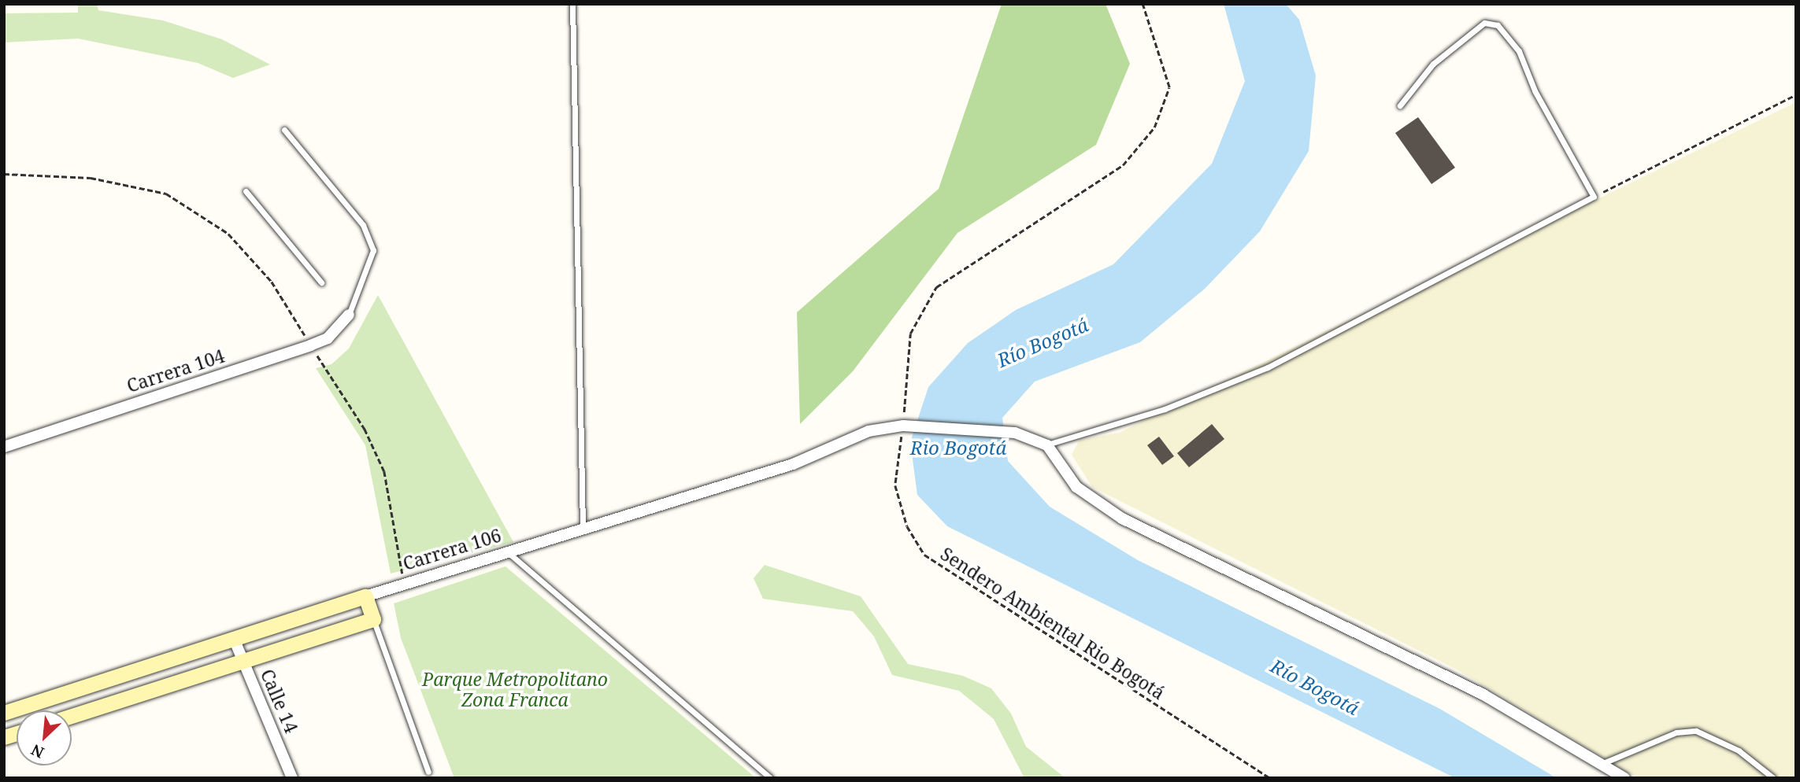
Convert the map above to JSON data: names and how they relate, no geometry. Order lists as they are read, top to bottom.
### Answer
{
  "streets": {
    "street": ["Carrera 104", "Carrera 106", "Calle 14"],
    "path": ["Sendero Ambiental Rio Bogotá"]
  },
  "crossings": [
    ["Carrera 106", "Sendero Ambiental Rio Bogotá"],
    ["Carrera 106", "Calle 14"]
  ],
  "water": ["Río Bogotá", "Rio Bogotá"],
  "parks": ["Parque Metropolitano Zona Franca"],
  "north": "bottom left"
}
